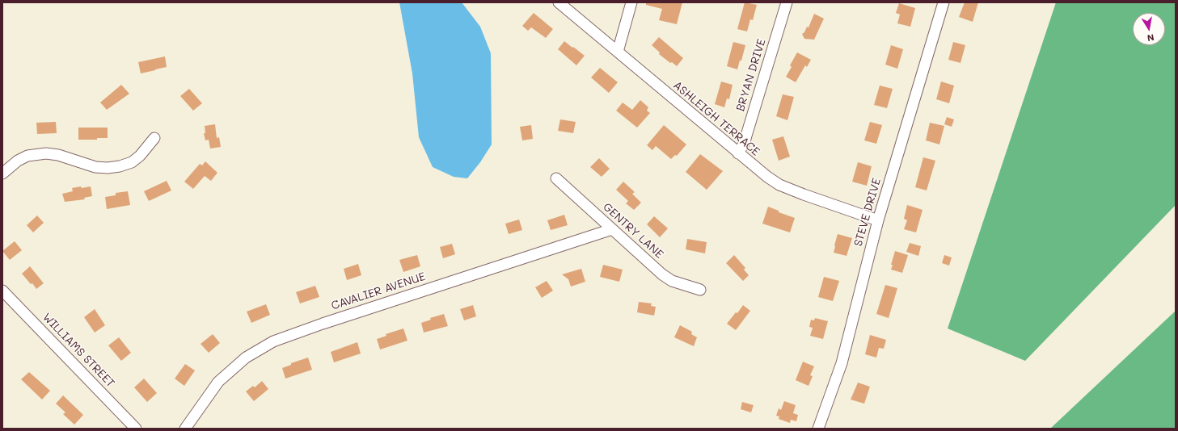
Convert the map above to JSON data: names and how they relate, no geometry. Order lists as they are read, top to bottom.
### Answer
{
  "streets": {
    "street": [
      "BRYAN DRIVE",
      "ASHLEIGH TERRACE",
      "STEVE DRIVE",
      "GENTRY LANE",
      "CAVALIER AVENUE",
      "WILLIAMS STREET"
    ]
  },
  "crossings": [
    ["BRYAN DRIVE", "ASHLEIGH TERRACE"],
    ["ASHLEIGH TERRACE", "STEVE DRIVE"],
    ["GENTRY LANE", "CAVALIER AVENUE"]
  ],
  "north": "bottom"
}
